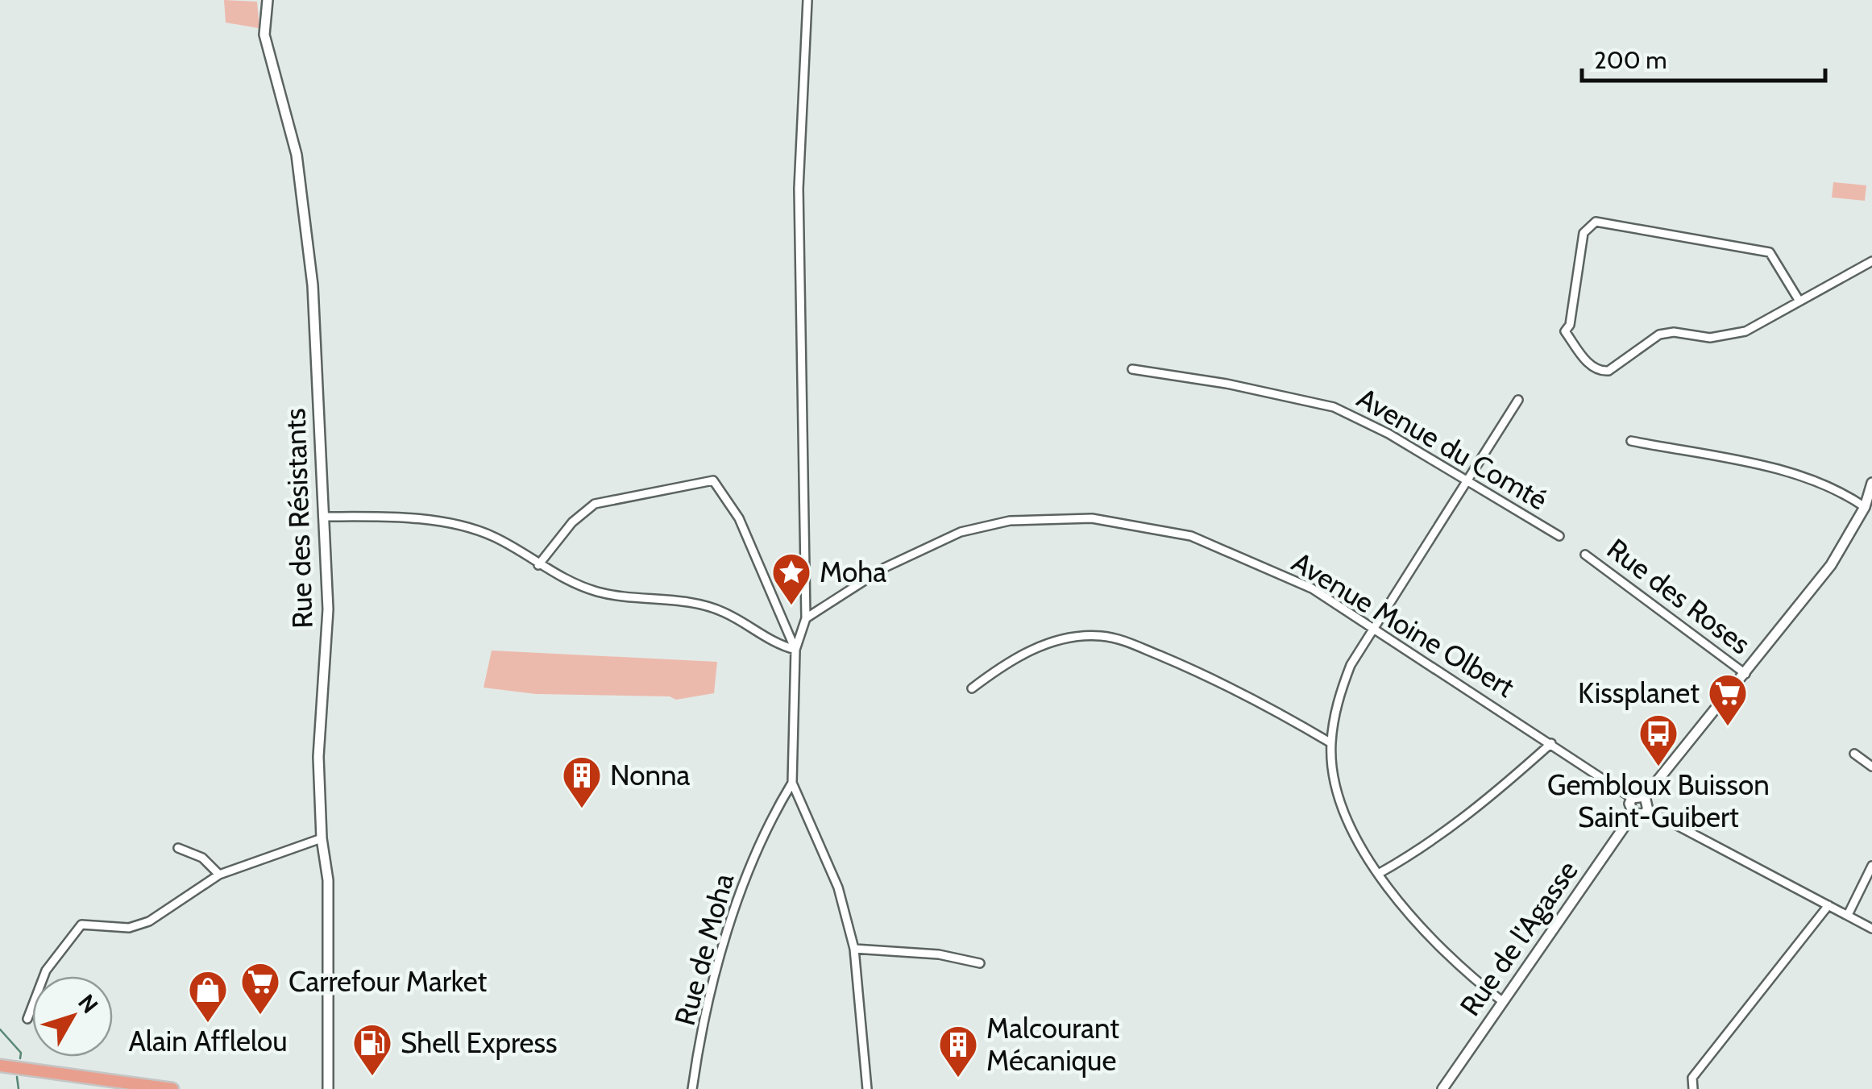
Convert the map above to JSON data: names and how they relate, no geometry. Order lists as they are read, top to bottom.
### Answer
{
  "streets": {
    "street": [
      "Avenue du Comté",
      "Rue des Résistants",
      "Rue des Roses",
      "Avenue Moine Olbert",
      "Rue de l'Agasse",
      "Rue de Moha"
    ]
  },
  "crossings": [
    ["Avenue Moine Olbert", "Rue de l'Agasse"]
  ],
  "places": {
    "place": ["Moha"],
    "supermarket": ["Kissplanet", "Carrefour Market"],
    "bus stop": ["Gembloux Buisson Saint-Guibert"],
    "building": ["Nonna", "Malcourant Mécanique"],
    "shop": ["Alain Afflelou"],
    "fuel station": ["Shell Express"]
  },
  "scale_bar": "200 m",
  "north": "top right"
}
